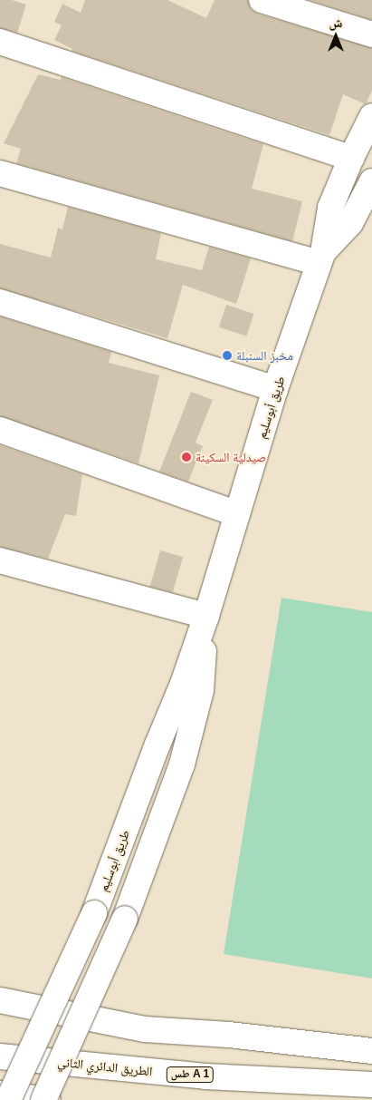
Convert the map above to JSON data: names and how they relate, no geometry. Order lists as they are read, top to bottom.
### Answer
{
  "streets": {
    "main road": ["طريق أبوسليم", "الطريق الدائري الثاني", "طس A 1"]
  },
  "places": ["مخبز السنبلة", "صيدلية السكينة"],
  "north": "top"
}
